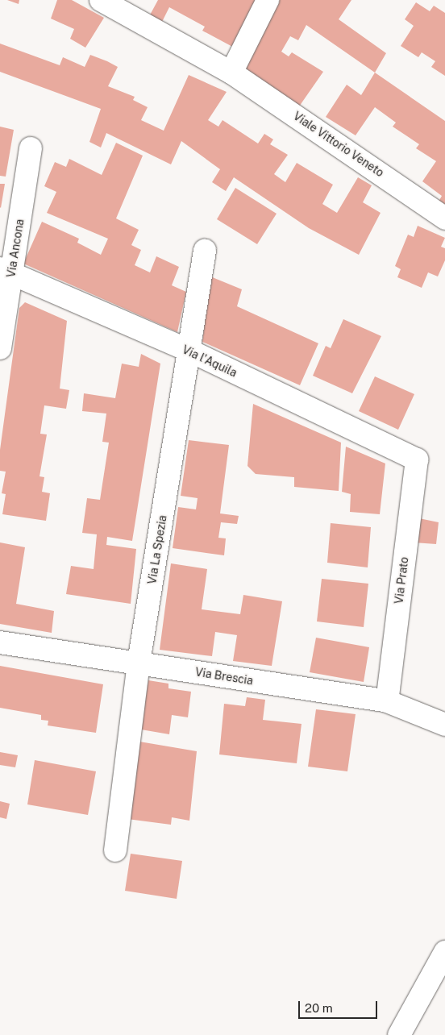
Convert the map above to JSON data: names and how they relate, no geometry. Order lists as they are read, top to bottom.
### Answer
{
  "streets": {
    "street": [
      "Viale Vittorio Veneto",
      "Via Ancona",
      "Via l'Aquila",
      "Via La Spezia",
      "Via Prato",
      "Via Brescia"
    ]
  },
  "crossings": [
    ["Via Ancona", "Via l'Aquila"],
    ["Via l'Aquila", "Via La Spezia"],
    ["Via l'Aquila", "Via Prato"],
    ["Via La Spezia", "Via Brescia"],
    ["Via Prato", "Via Brescia"]
  ],
  "scale_bar": "20 m"
}
